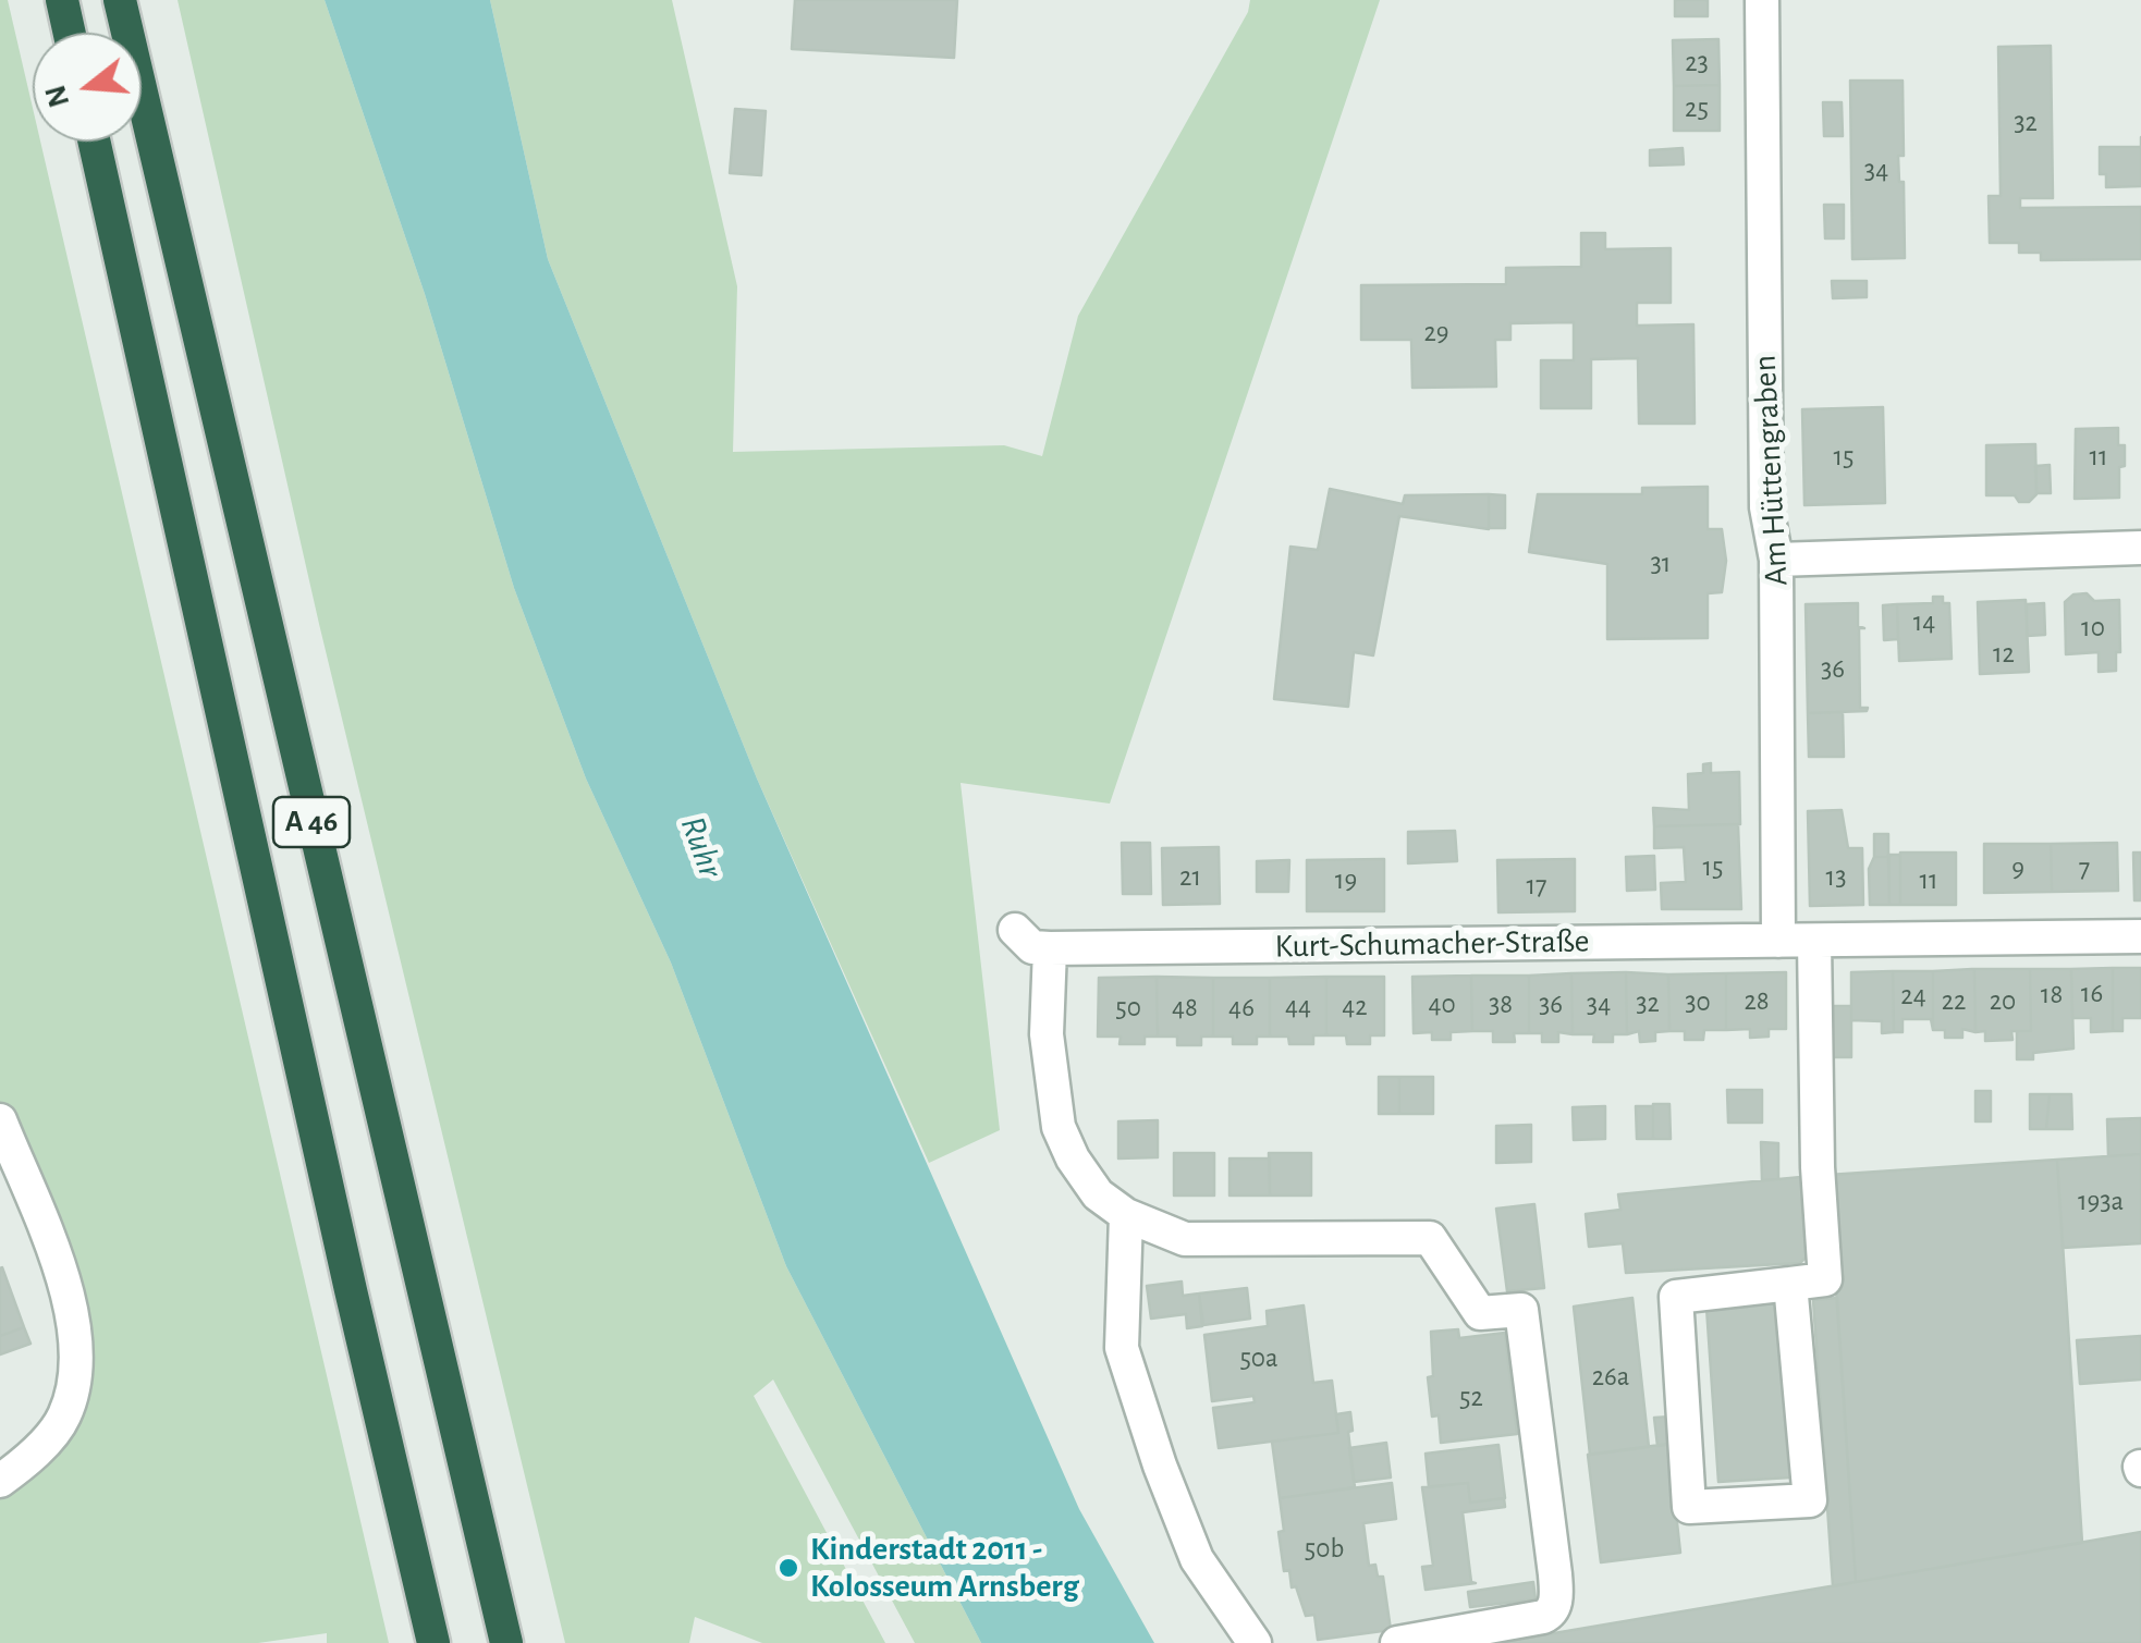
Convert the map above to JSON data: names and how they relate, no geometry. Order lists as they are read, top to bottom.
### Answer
{
  "streets": {
    "highway": ["A 46"],
    "street": ["Am Hüttengraben", "Kurt-Schumacher-Straße"]
  },
  "crossings": [
    ["Am Hüttengraben", "Kurt-Schumacher-Straße"]
  ],
  "water": ["Ruhr"],
  "places": ["Kinderstadt 2011 - Kolosseum Arnsberg"],
  "house_numbers": [
    "23",
    "25",
    "32",
    "34",
    "29",
    "15",
    "11",
    "31",
    "14",
    "10",
    "12",
    "36",
    "15",
    "9",
    "7",
    "21",
    "13",
    "19",
    "11",
    "17",
    "16",
    "18",
    "24",
    "28",
    "22",
    "20",
    "30",
    "32",
    "40",
    "38",
    "36",
    "34",
    "44",
    "42",
    "50",
    "48",
    "46",
    "193a",
    "50a",
    "26a",
    "52",
    "50b"
  ],
  "north": "left"
}
